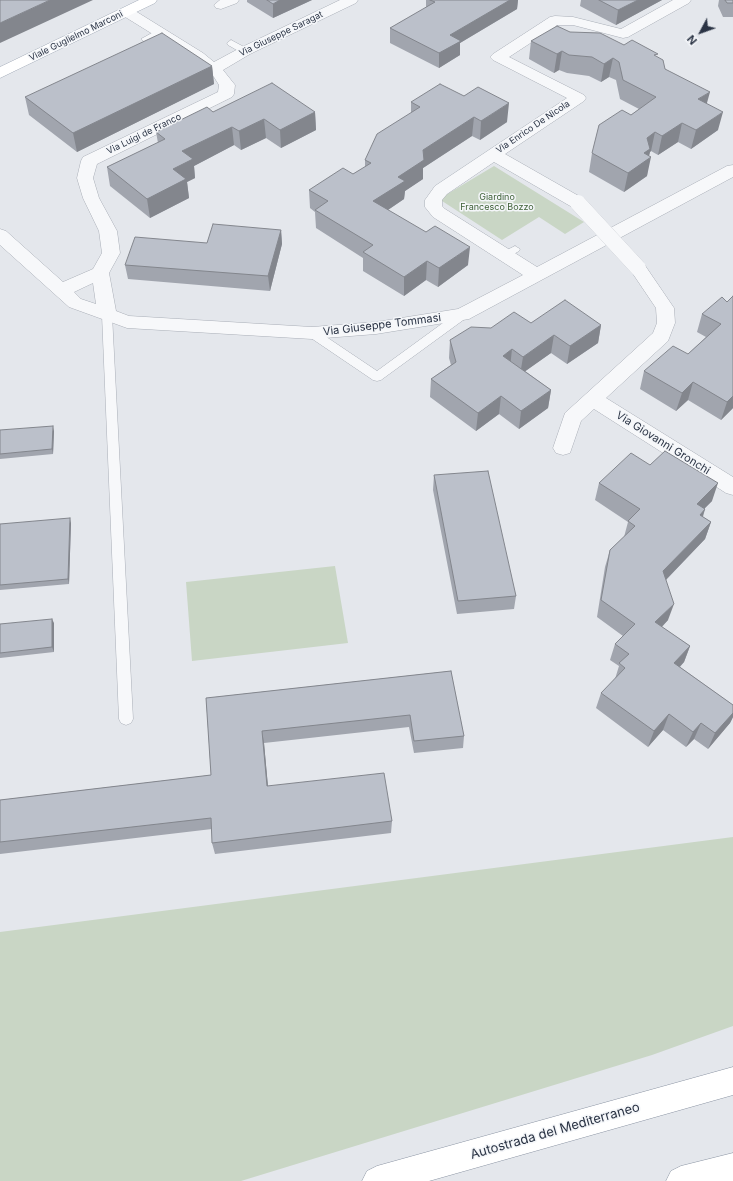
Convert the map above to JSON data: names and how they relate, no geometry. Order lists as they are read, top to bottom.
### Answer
{
  "streets": {
    "main road": ["Viale Guglielmo Marconi", "Autostrada del Mediterraneo"],
    "street": [
      "Via Giuseppe Saragat",
      "Via Enrico De Nicola",
      "Via Luigi de Franco",
      "Via Giuseppe Tommasi",
      "Via Giovanni Gronchi"
    ]
  },
  "crossings": [
    ["Via Giuseppe Saragat", "Via Luigi de Franco"],
    ["Viale Guglielmo Marconi", "Via Luigi de Franco"],
    ["Via Enrico De Nicola", "Via Giuseppe Tommasi"]
  ],
  "parks": ["Giardino Francesco Bozzo"],
  "north": "bottom left"
}
